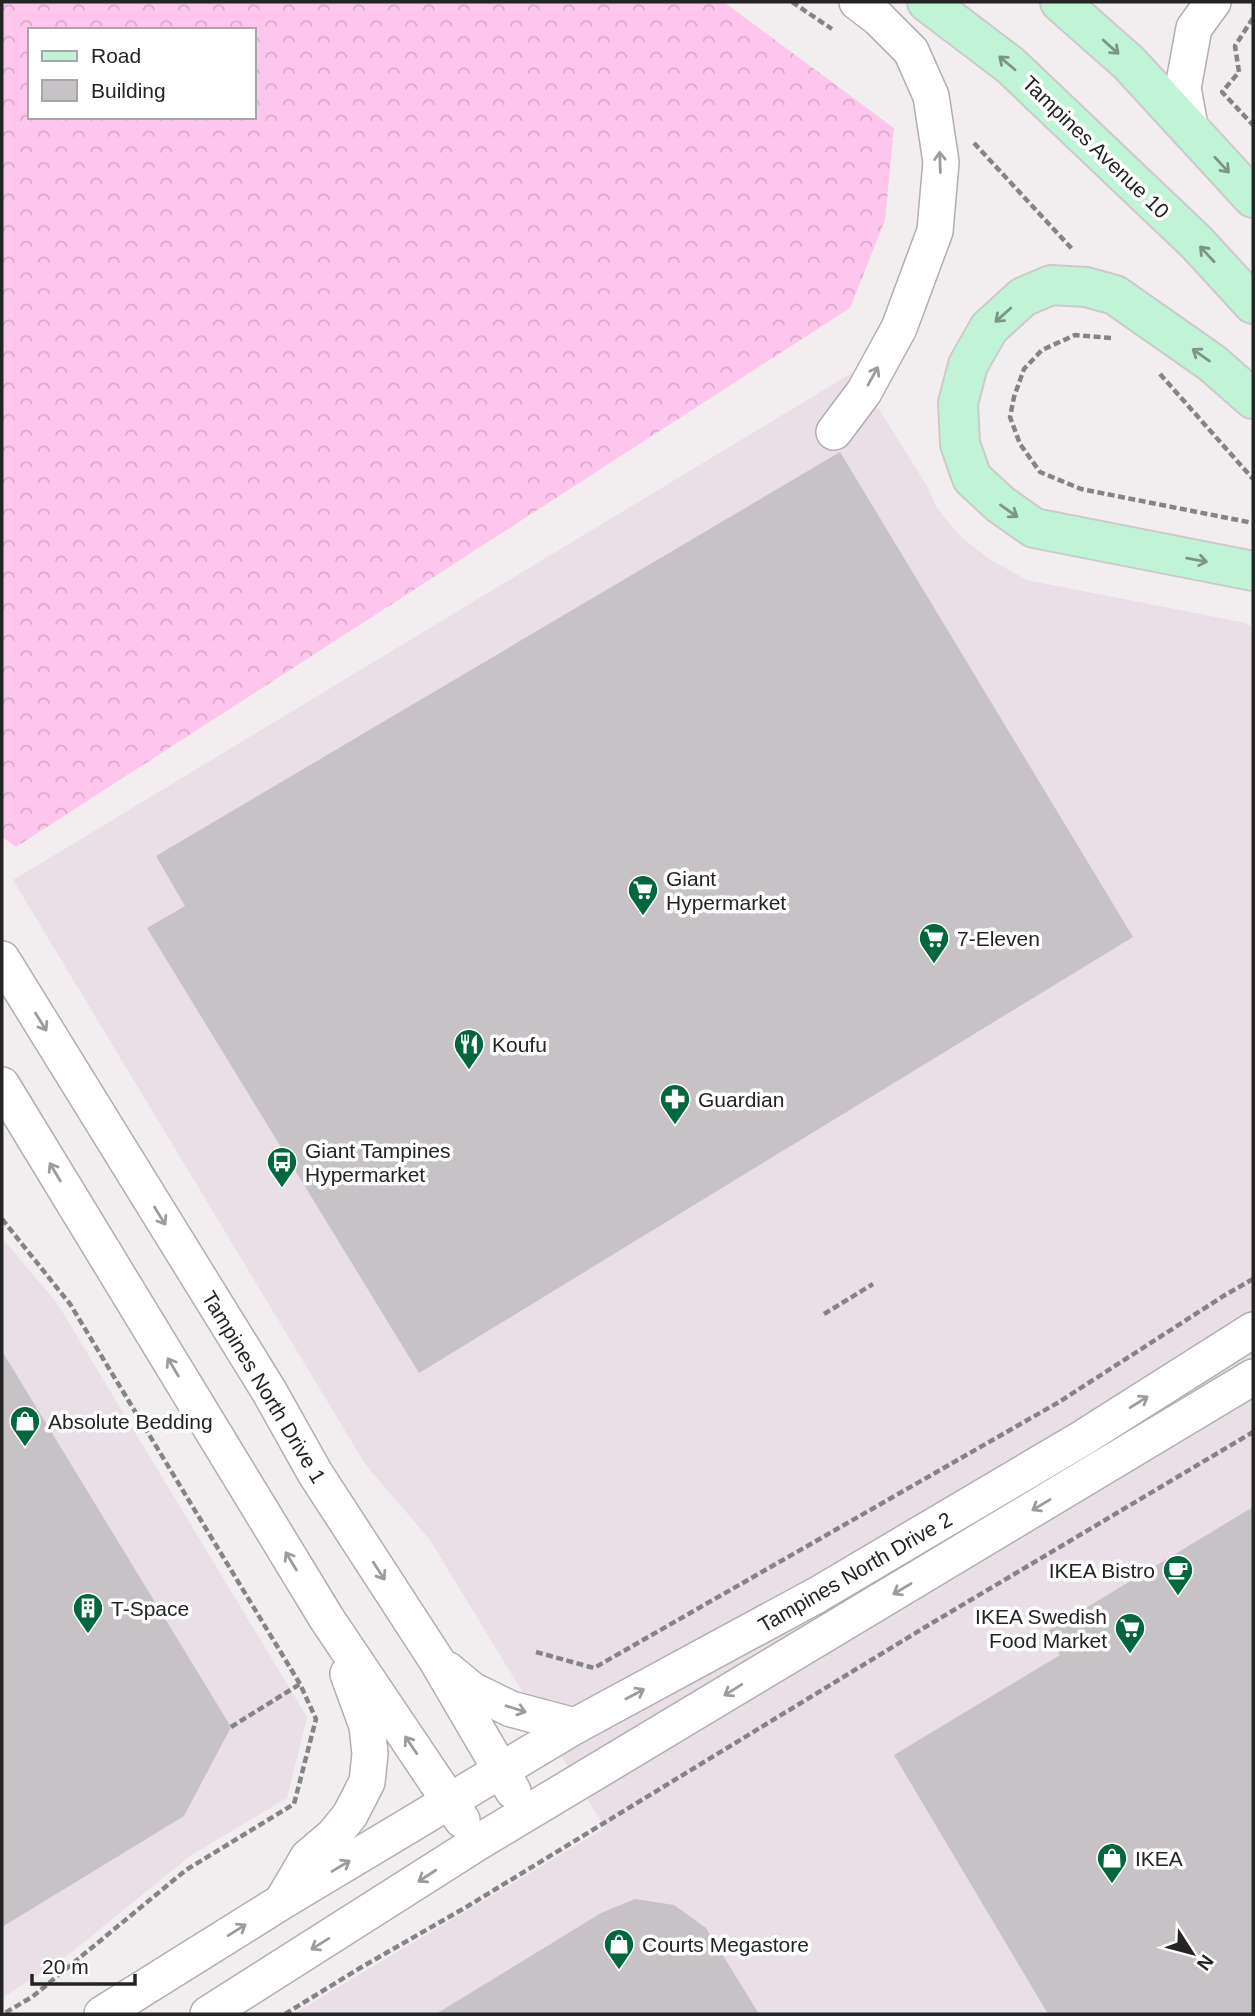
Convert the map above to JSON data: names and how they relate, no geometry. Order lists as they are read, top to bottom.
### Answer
{
  "streets": {
    "main road": ["Tampines Avenue 10"],
    "street": ["Tampines North Drive 1", "Tampines North Drive 2"]
  },
  "crossings": [
    ["Tampines North Drive 1", "Tampines North Drive 2"]
  ],
  "places": {
    "supermarket": ["Giant Hypermarket", "7-Eleven", "IKEA Swedish Food Market"],
    "restaurant": ["Koufu"],
    "pharmacy": ["Guardian"],
    "bus stop": ["Giant Tampines Hypermarket"],
    "shop": ["Absolute Bedding", "IKEA", "Courts Megastore"],
    "cafe": ["IKEA Bistro"],
    "building": ["T-Space"]
  },
  "legend": ["Road", "Building"],
  "scale_bar": "20 m",
  "north": "bottom right"
}
